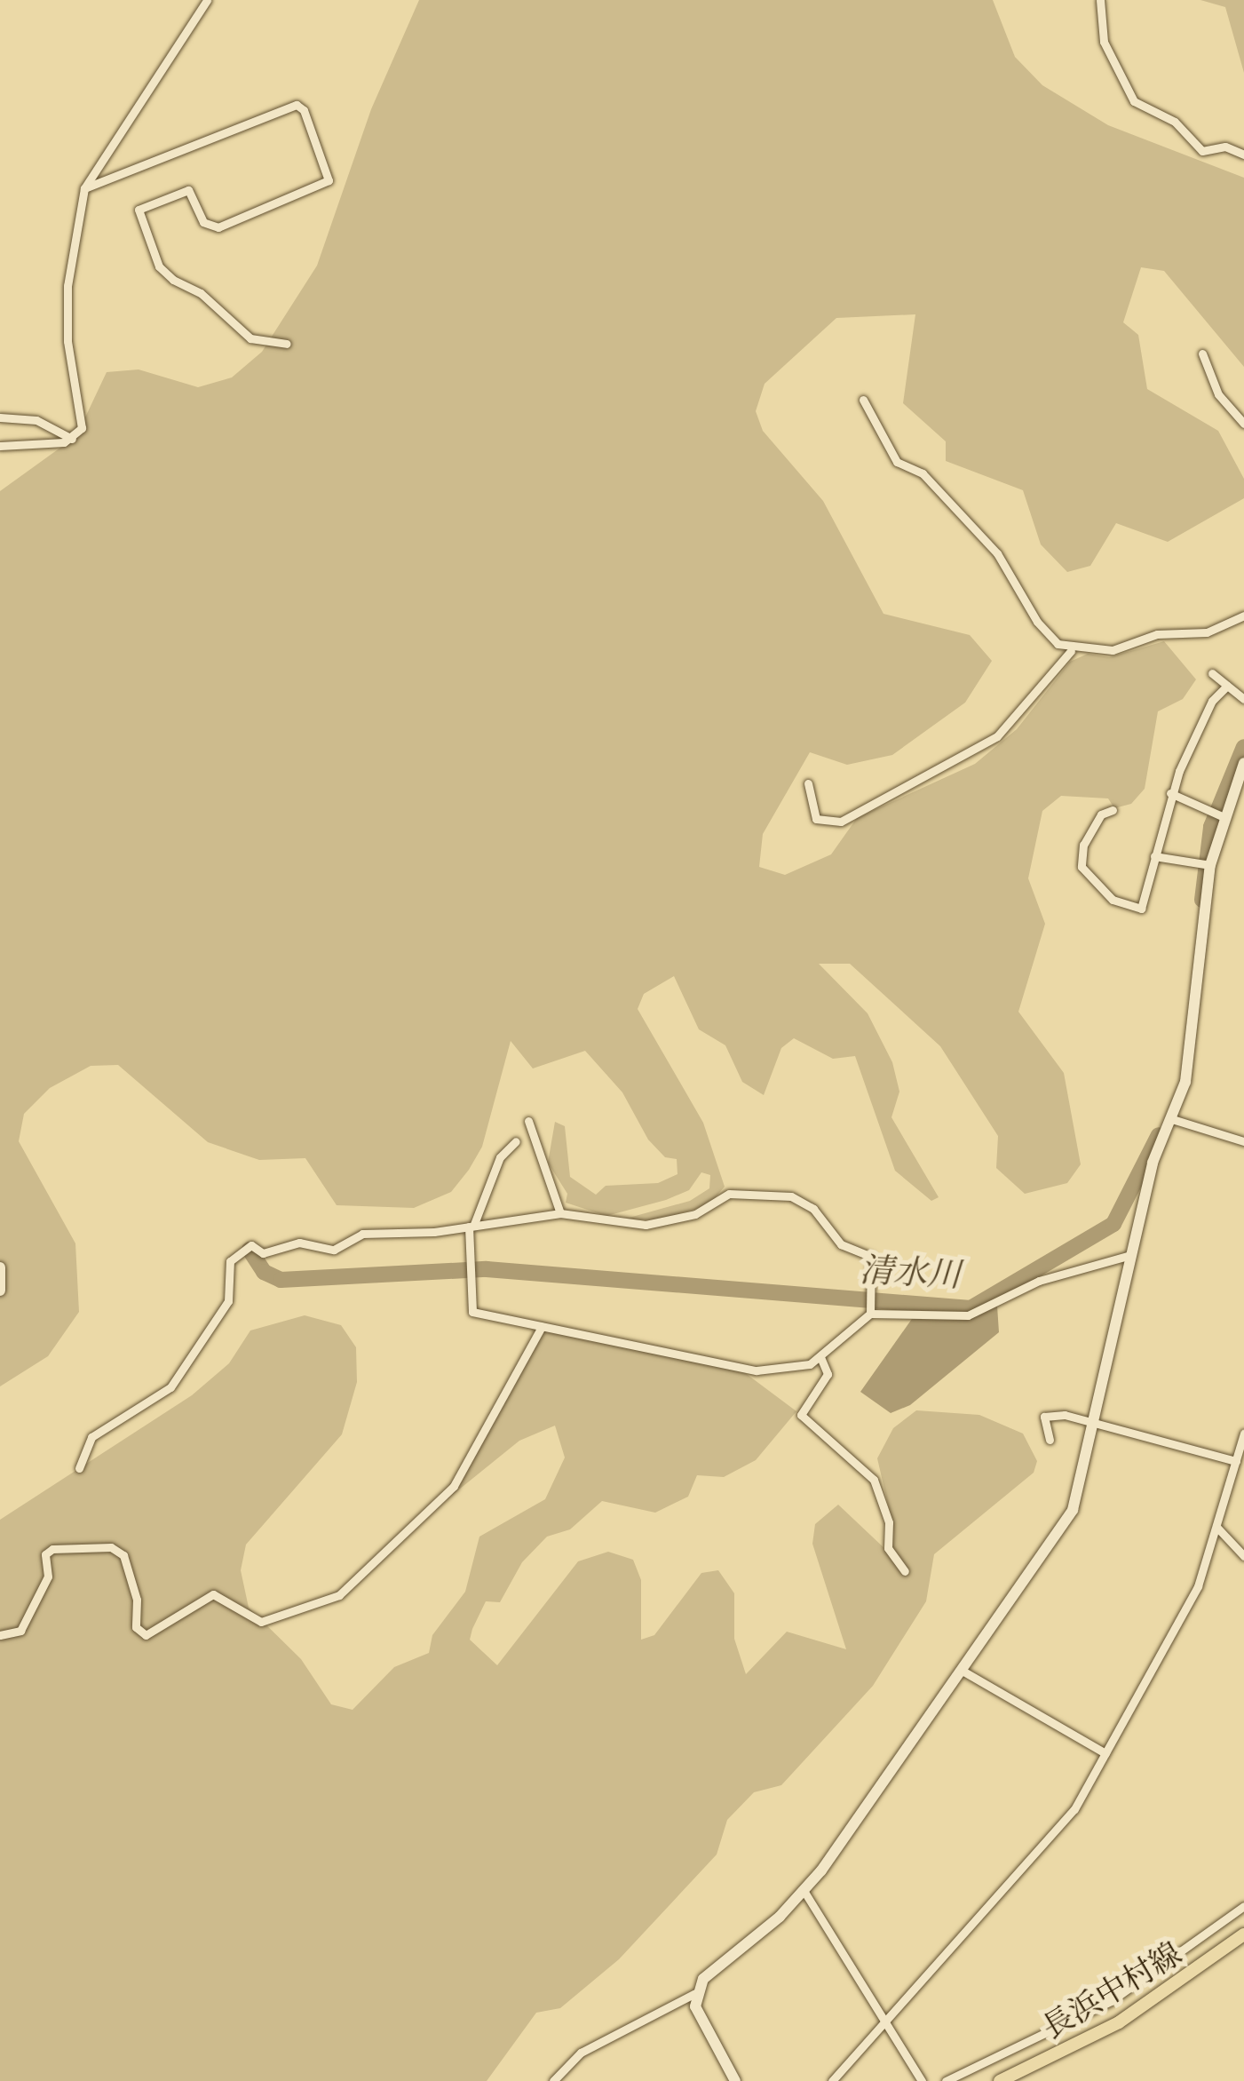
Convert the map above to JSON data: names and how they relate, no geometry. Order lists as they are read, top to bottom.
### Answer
{
  "streets": {
    "main road": ["長浜中村線"]
  },
  "water": ["清水川"]
}
